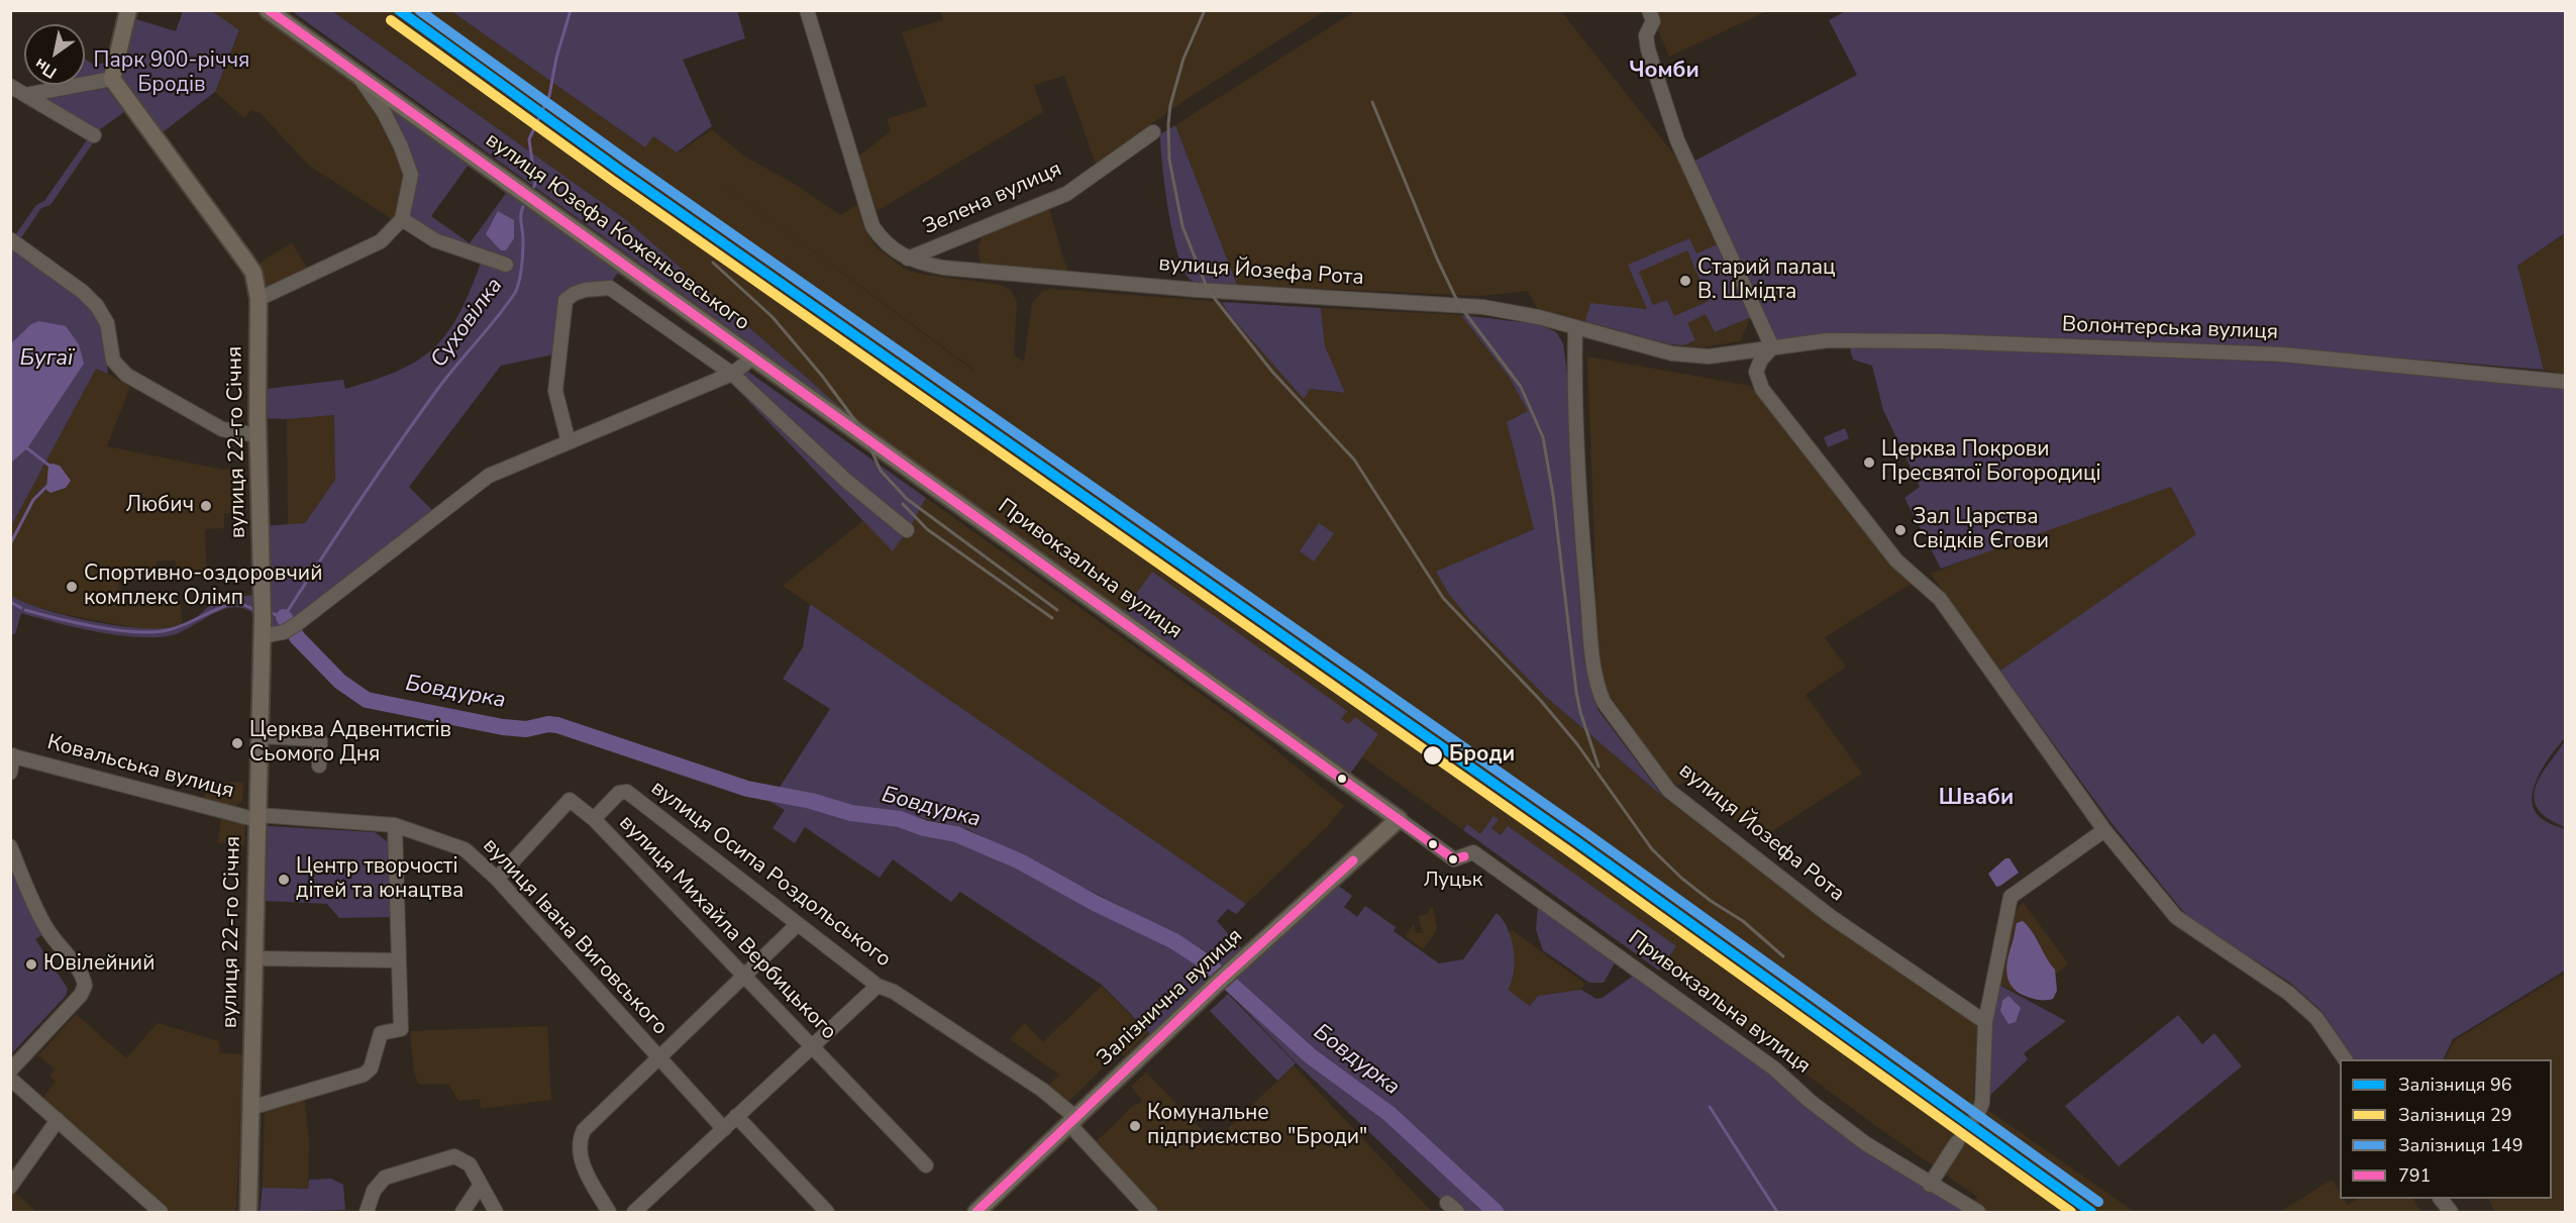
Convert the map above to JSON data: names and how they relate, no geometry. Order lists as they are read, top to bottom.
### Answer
{
  "streets": {
    "main road": [
      "вулиця Юзефа Коженьовського",
      "вулиця 22-го Січня",
      "Привокзальна вулиця",
      "Залізнична вулиця"
    ],
    "street": [
      "Зелена вулиця",
      "вулиця Йозефа Рота",
      "Волонтерська вулиця",
      "Ковальська вулиця",
      "вулиця Осипа Роздольського",
      "вулиця Михайла Вербицького",
      "вулиця Івана Виговського"
    ]
  },
  "crossings": [
    ["Зелена вулиця", "вулиця Йозефа Рота"],
    ["вулиця Юзефа Коженьовського", "вулиця 22-го Січня"],
    ["вулиця Юзефа Коженьовського", "Привокзальна вулиця"],
    ["вулиця Йозефа Рота", "Волонтерська вулиця"],
    ["вулиця 22-го Січня", "Ковальська вулиця"],
    ["вулиця 22-го Січня", "вулиця Івана Виговського"],
    ["Привокзальна вулиця", "Залізнична вулиця"],
    ["Ковальська вулиця", "вулиця Івана Виговського"],
    ["вулиця Осипа Роздольського", "вулиця Михайла Вербицького"],
    ["вулиця Осипа Роздольського", "Залізнична вулиця"],
    ["вулиця Михайла Вербицького", "вулиця Івана Виговського"]
  ],
  "districts": ["Чомби", "Шваби"],
  "water": ["Суховілка", "Бугаї", "Бовдурка"],
  "parks": ["Парк 900-річчя Бродів"],
  "places": [
    "Старий палац В. Шмідта",
    "Церква Покрови Пресвятої Богородиці",
    "Любич",
    "Зал Царства Свідків Єгови",
    "Спортивно-оздоровчий комплекс Олімп",
    "Церква Адвентистів Сьомого Дня",
    "Броди",
    "Луцьк",
    "Центр творчості дітей та юнацтва",
    "Ювілейний",
    "Комунальне підприємство \"Броди\""
  ],
  "lines": [
    "rail line 96",
    "rail line 149",
    "transit line 791",
    "rail line 29"
  ],
  "legend": [
    "Залізниця 96",
    "Залізниця 29",
    "Залізниця 149",
    "791"
  ],
  "north": "bottom left"
}
